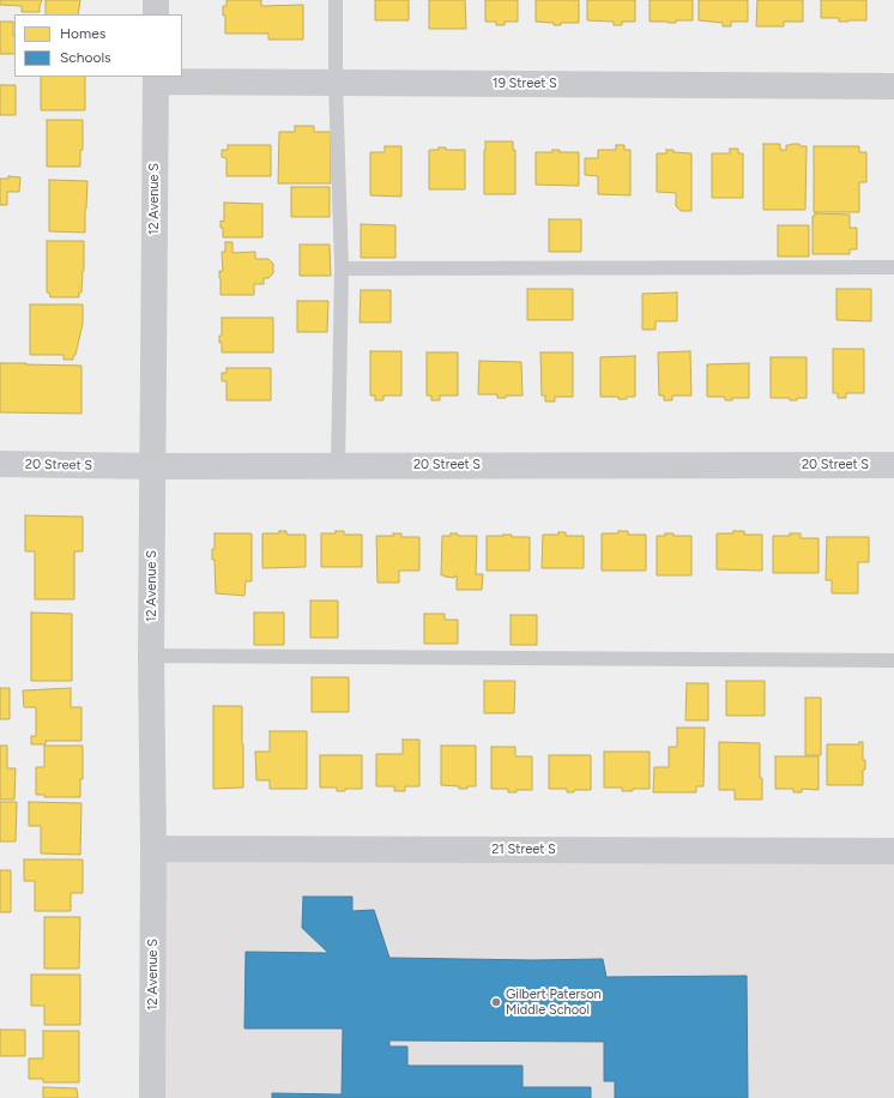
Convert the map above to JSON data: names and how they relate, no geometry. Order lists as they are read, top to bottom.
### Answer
{
  "streets": {
    "street": [
      "19 Street S",
      "12 Avenue S",
      "20 Street S",
      "21 Street S"
    ]
  },
  "crossings": [
    ["19 Street S", "12 Avenue S"],
    ["12 Avenue S", "20 Street S"],
    ["12 Avenue S", "21 Street S"]
  ],
  "places": ["Gilbert Paterson Middle School"],
  "legend": ["Homes", "Schools"]
}
